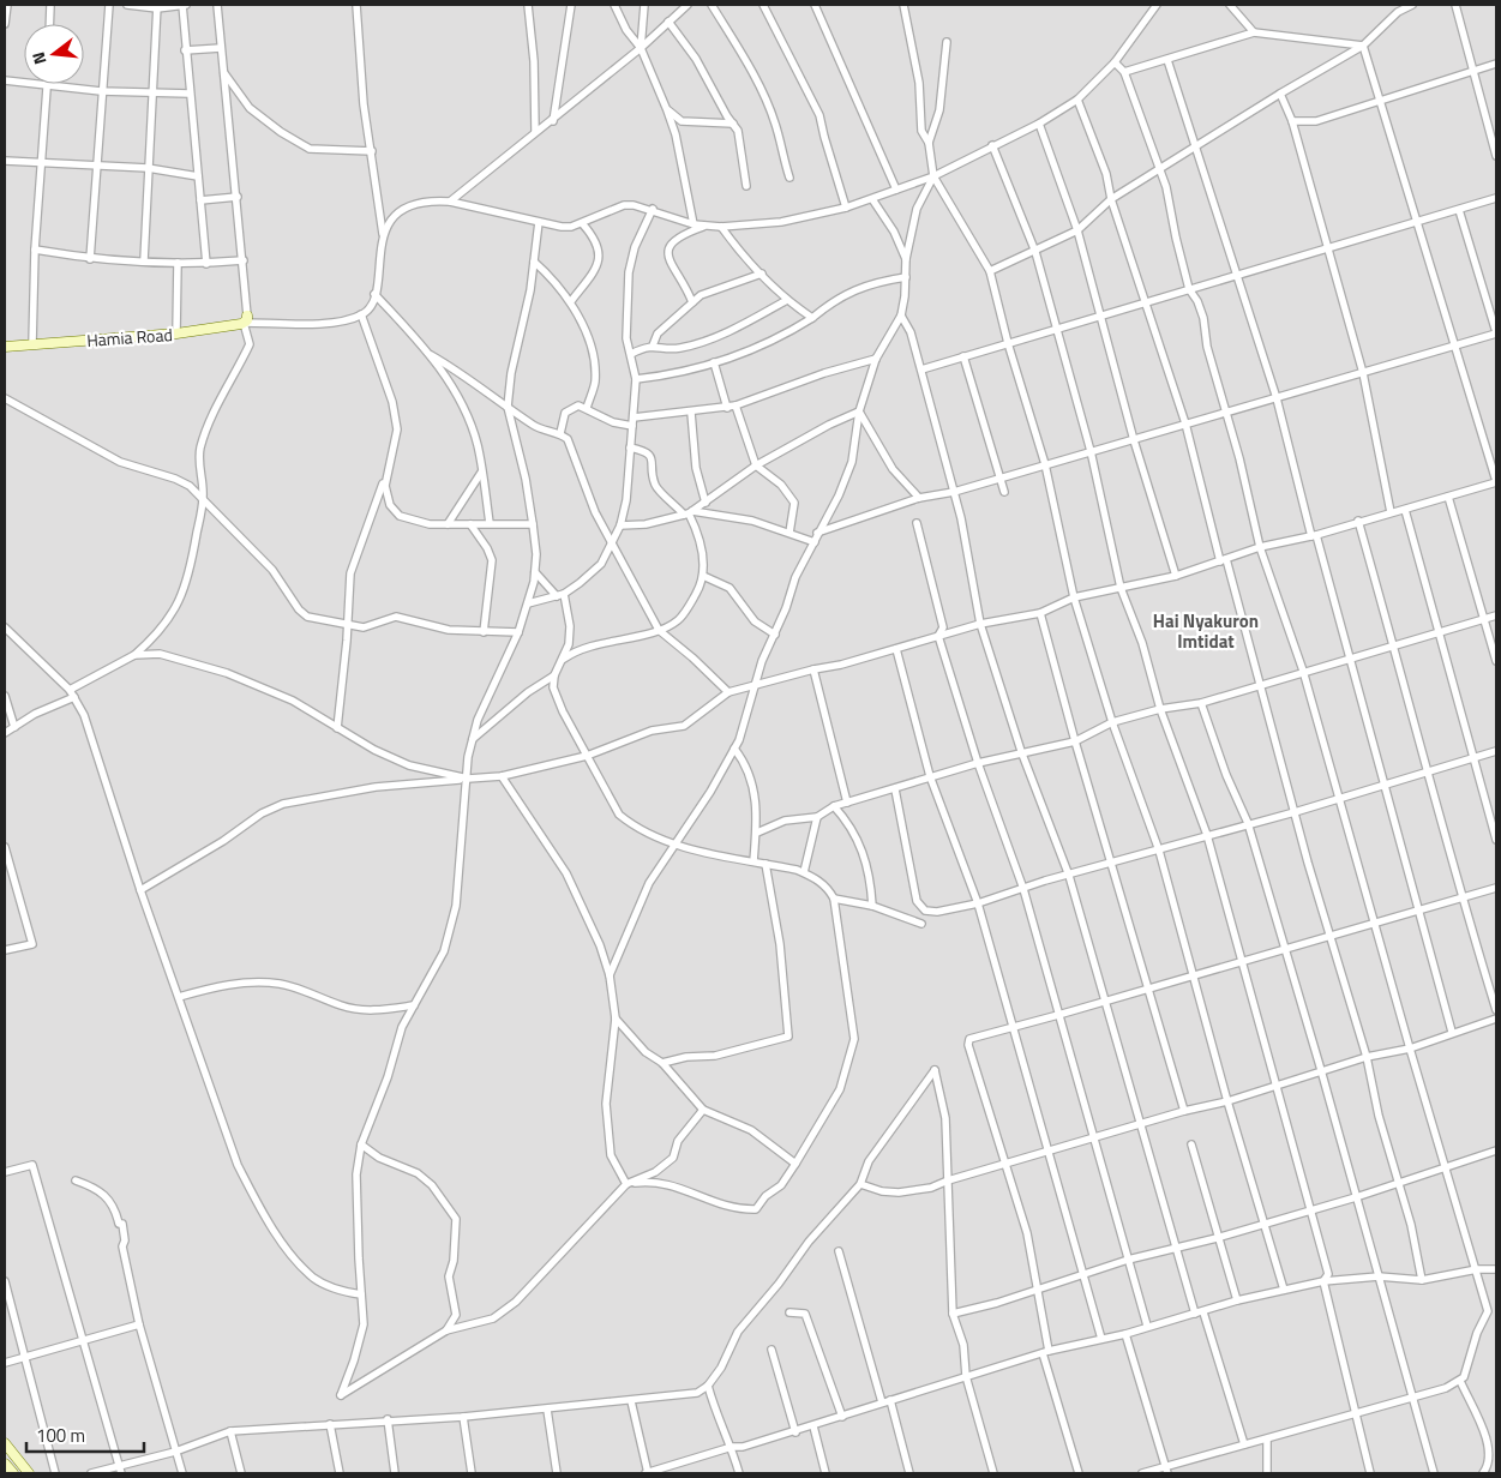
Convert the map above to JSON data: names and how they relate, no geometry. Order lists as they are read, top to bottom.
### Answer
{
  "streets": {
    "street": ["Hamia Road"]
  },
  "districts": ["Hai Nyakuron Imtidat"],
  "scale_bar": "100 m",
  "north": "left"
}
